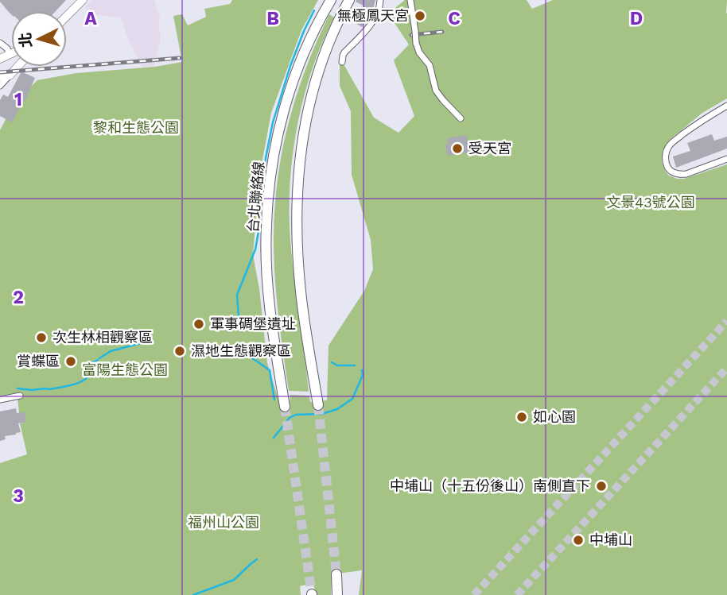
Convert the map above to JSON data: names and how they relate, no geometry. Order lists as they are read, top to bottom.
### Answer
{
  "streets": {
    "highway": ["台北聯絡線"]
  },
  "parks": [
    "黎和生態公園",
    "文景43號公園",
    "富陽生態公園",
    "福州山公園"
  ],
  "places": [
    "無極鳳天宮",
    "受天宮",
    "軍事碉堡遺址",
    "次生林相觀察區",
    "濕地生態觀察區",
    "賞蝶區",
    "如心園",
    "中埔山（十五份後山）南側直下",
    "中埔山"
  ],
  "north": "left",
  "grid": {
    "columns": [
      "A",
      "B",
      "C",
      "D"
    ],
    "rows": ["1", "2", "3"]
  }
}
